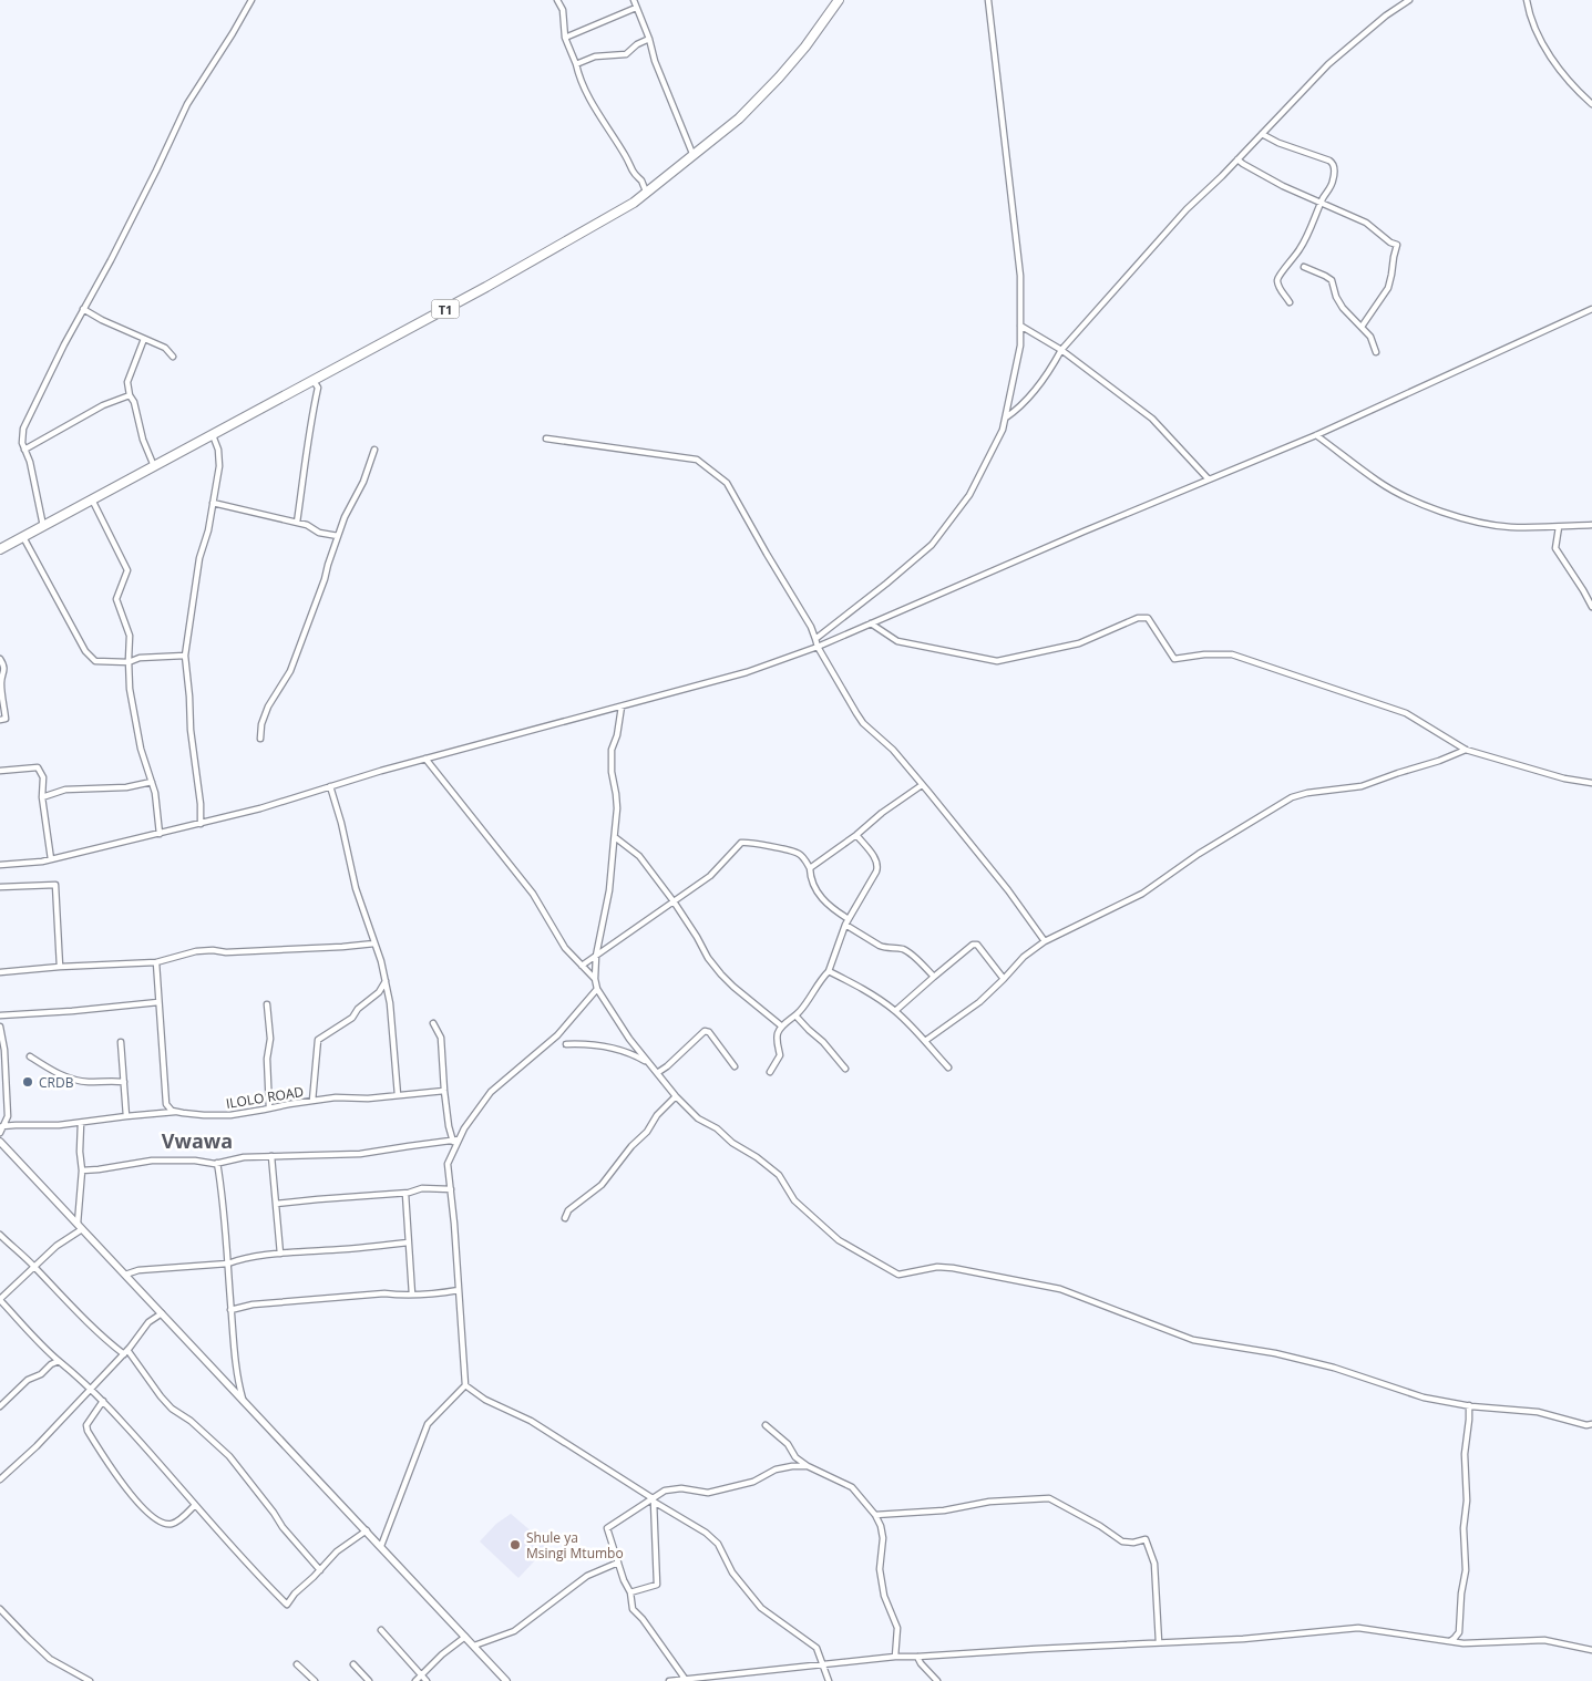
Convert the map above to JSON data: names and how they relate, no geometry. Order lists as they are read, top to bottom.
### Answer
{
  "streets": {
    "highway": ["T1"],
    "street": ["ILOLO ROAD"]
  },
  "districts": ["Vwawa"],
  "places": ["CRDB", "Shule ya Msingi Mtumbo"]
}
